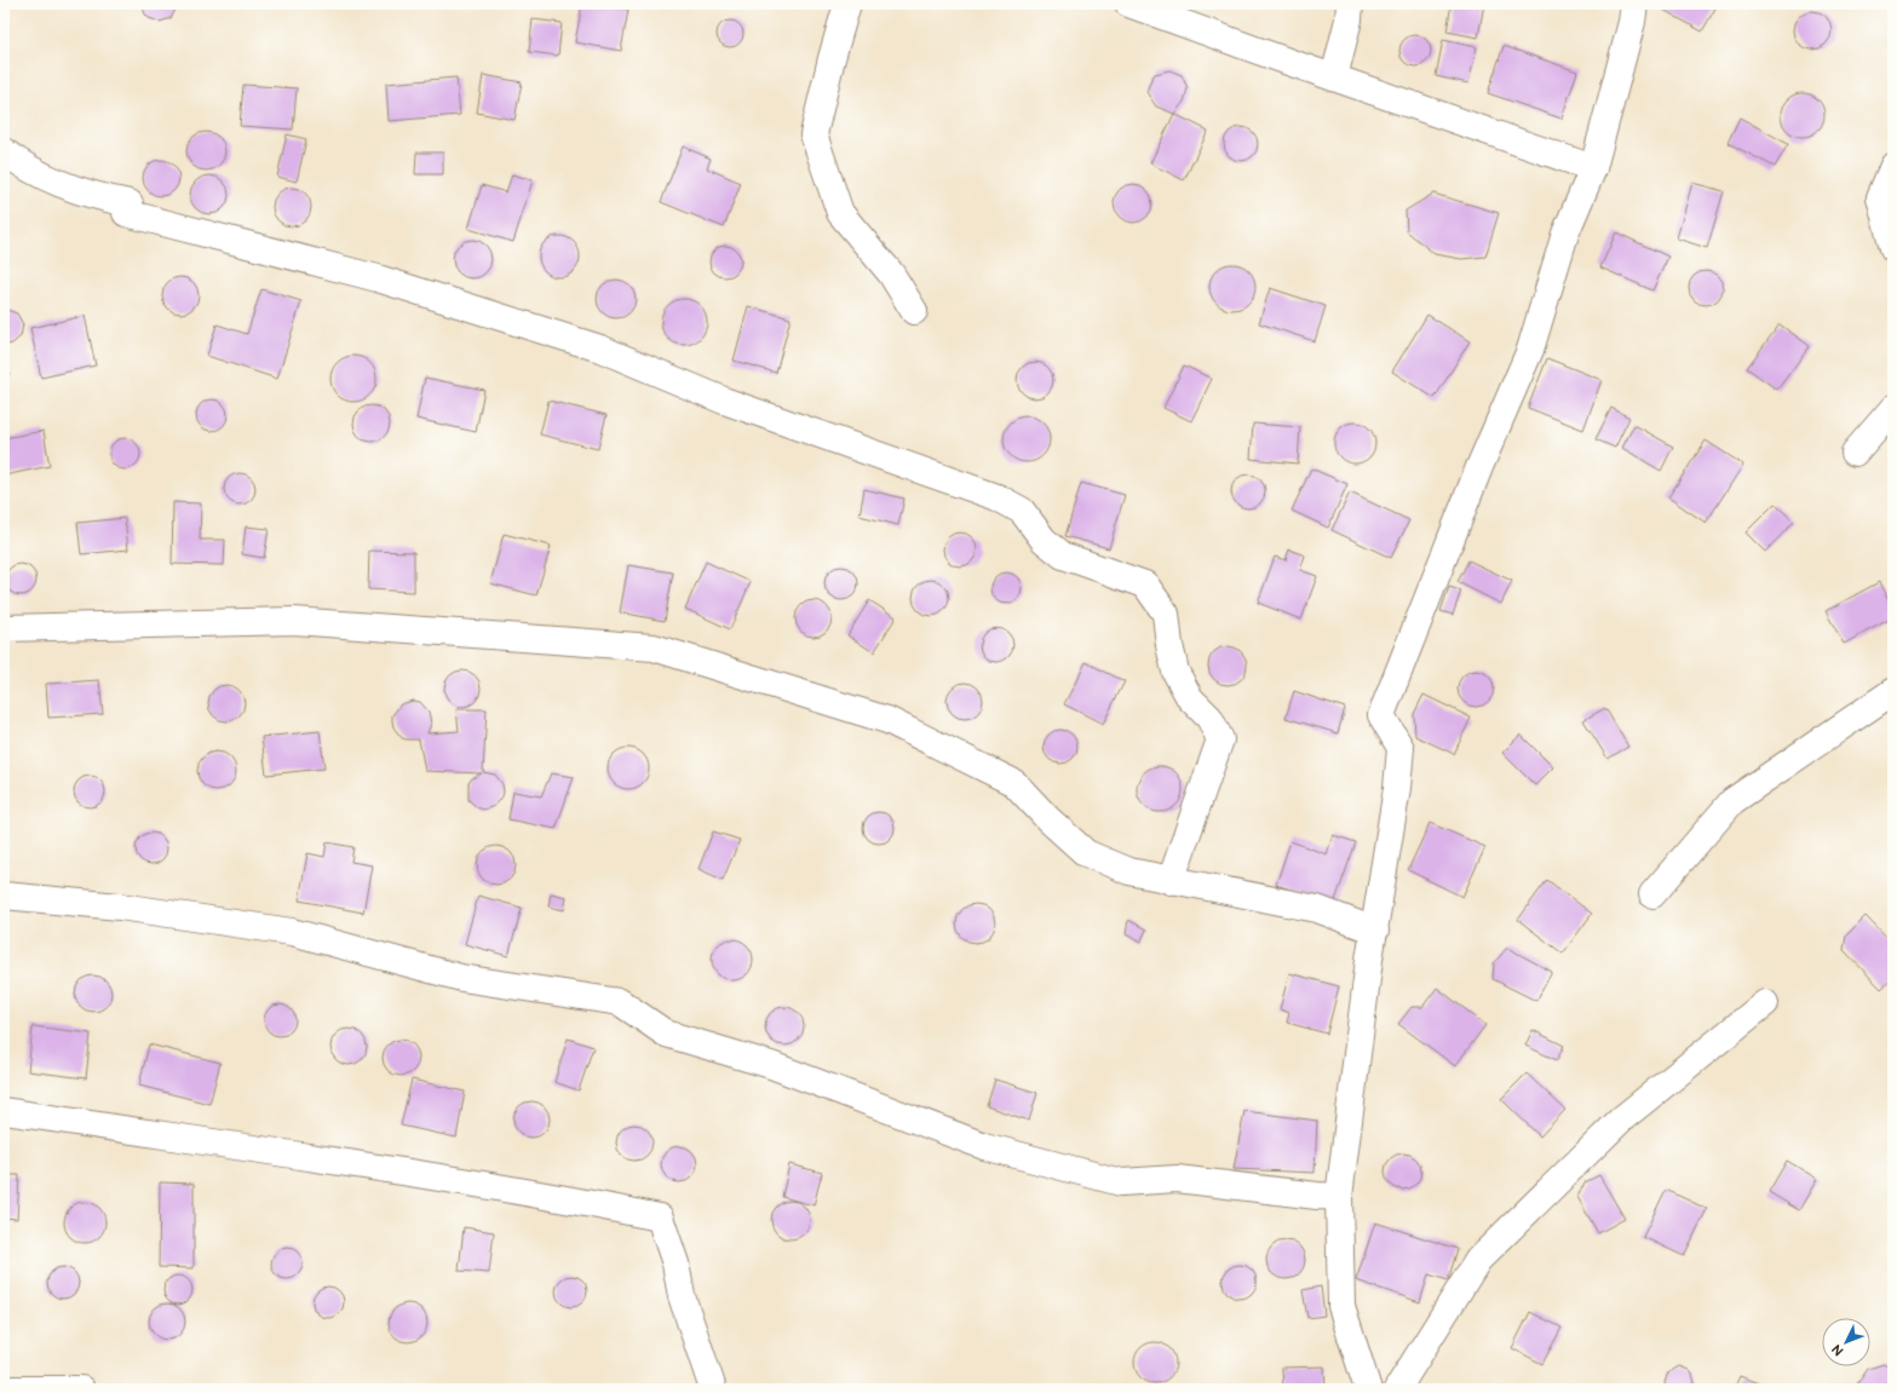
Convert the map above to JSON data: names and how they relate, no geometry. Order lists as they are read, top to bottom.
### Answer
{
  "north": "bottom left"
}
